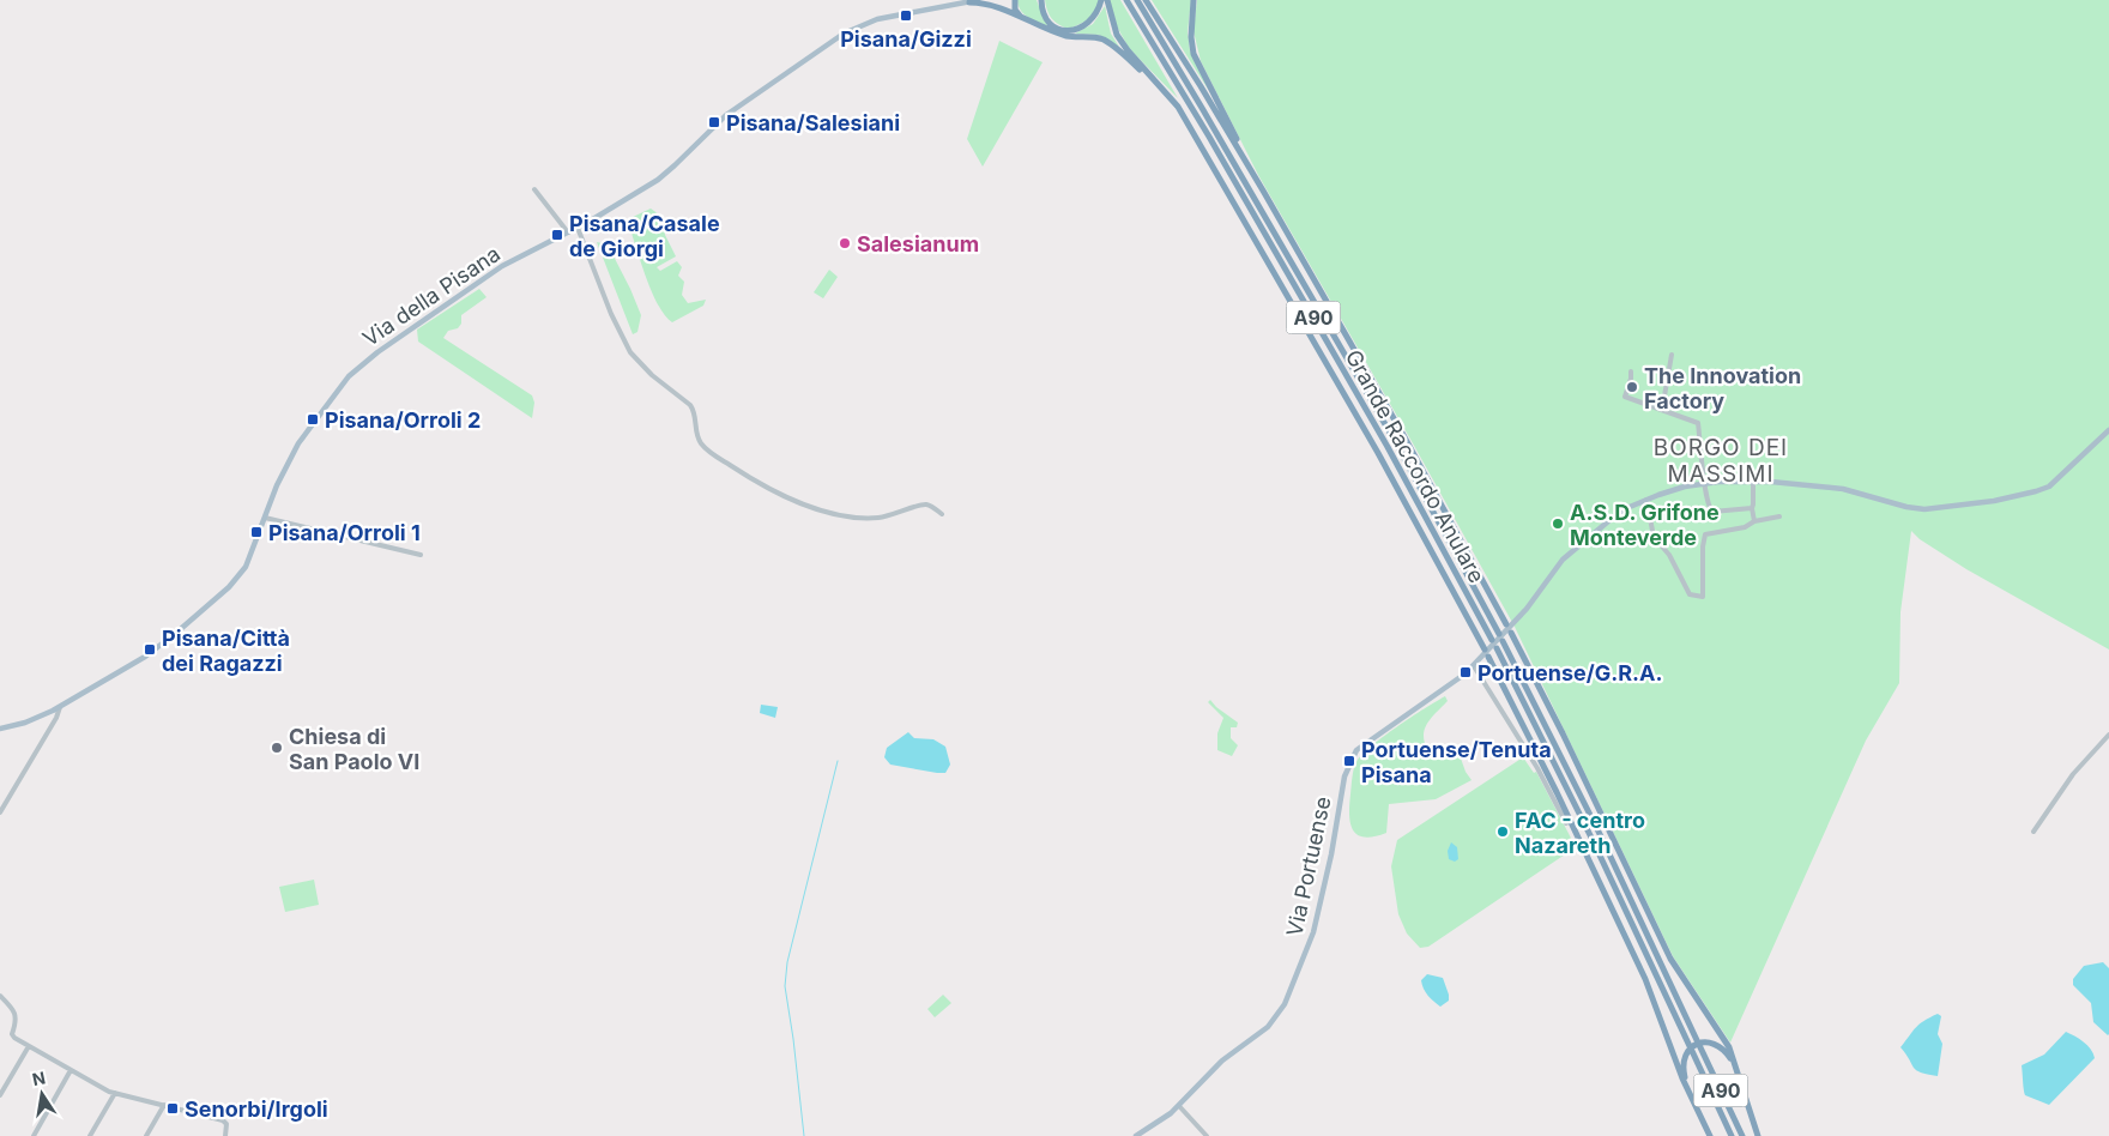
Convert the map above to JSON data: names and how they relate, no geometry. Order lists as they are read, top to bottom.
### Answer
{
  "streets": {
    "highway": ["A90", "Grande Raccordo Anulare"],
    "main road": ["Via della Pisana", "Via Portuense"]
  },
  "crossings": [
    ["Grande Raccordo Anulare", "Via Portuense"]
  ],
  "districts": ["BORGO DEI MASSIMI"],
  "places": {
    "transit": [
      "Pisana/Gizzi",
      "Pisana/Salesiani",
      "Pisana/Casale de Giorgi",
      "Pisana/Orroli 2",
      "Pisana/Orroli 1",
      "Pisana/Città dei Ragazzi",
      "Portuense/G.R.A.",
      "Portuense/Tenuta Pisana",
      "Senorbi/Irgoli"
    ],
    "other": [
      "Salesianum",
      "The Innovation Factory",
      "A.S.D. Grifone Monteverde",
      "Chiesa di San Paolo VI",
      "FAC - centro Nazareth"
    ]
  },
  "north": "top"
}
